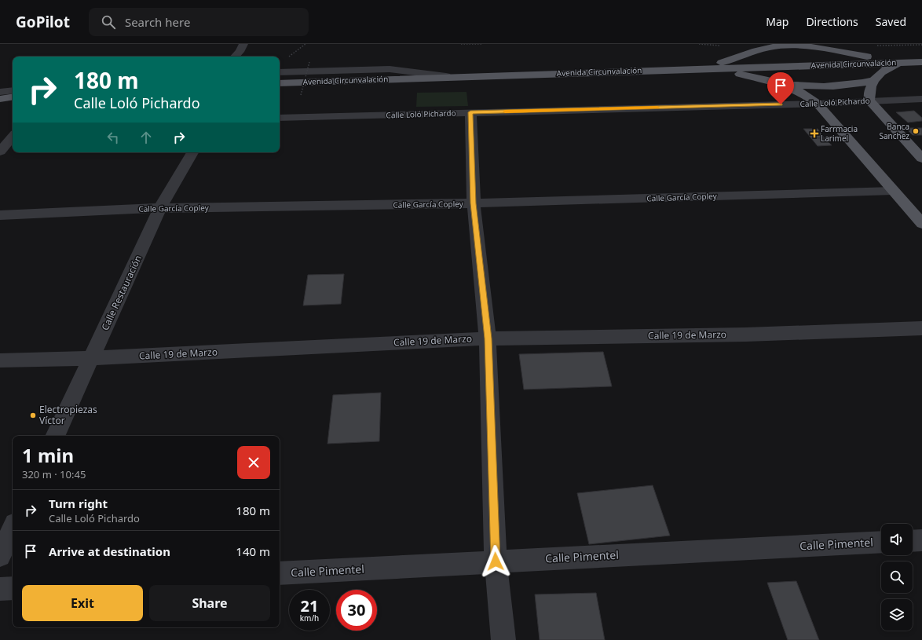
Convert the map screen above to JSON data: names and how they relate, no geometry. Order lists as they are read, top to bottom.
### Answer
{
  "streets": {
    "main road": ["Avenida Circunvalación"],
    "street": [
      "Calle Loló Pichardo",
      "Calle García Copley",
      "Calle Restauración",
      "Calle 19 de Marzo",
      "Calle Pimentel"
    ]
  },
  "crossings": [
    ["Calle García Copley", "Calle Restauración"],
    ["Calle Restauración", "Calle 19 de Marzo"]
  ],
  "places": {
    "other": ["Banca Sanchez", "Electropiezas Víctor"],
    "health": ["Farrmacia Larimel"]
  },
  "page": {
    "header": "GoPilot",
    "search": "Search here",
    "nav": ["Map", "Directions", "Saved"],
    "turn": ["180 m", "Calle Loló Pichardo"],
    "heading": ["1 min", "320 m · 10:45"],
    "list": [
      {
        "name": "Turn right",
        "note": "Calle Loló Pichardo",
        "value": "180 m"
      },
      {
        "name": "Arrive at destination",
        "value": "140 m"
      }
    ],
    "buttons": ["Exit", "Share"],
    "speed": "21 km/h",
    "limit": "30"
  }
}
